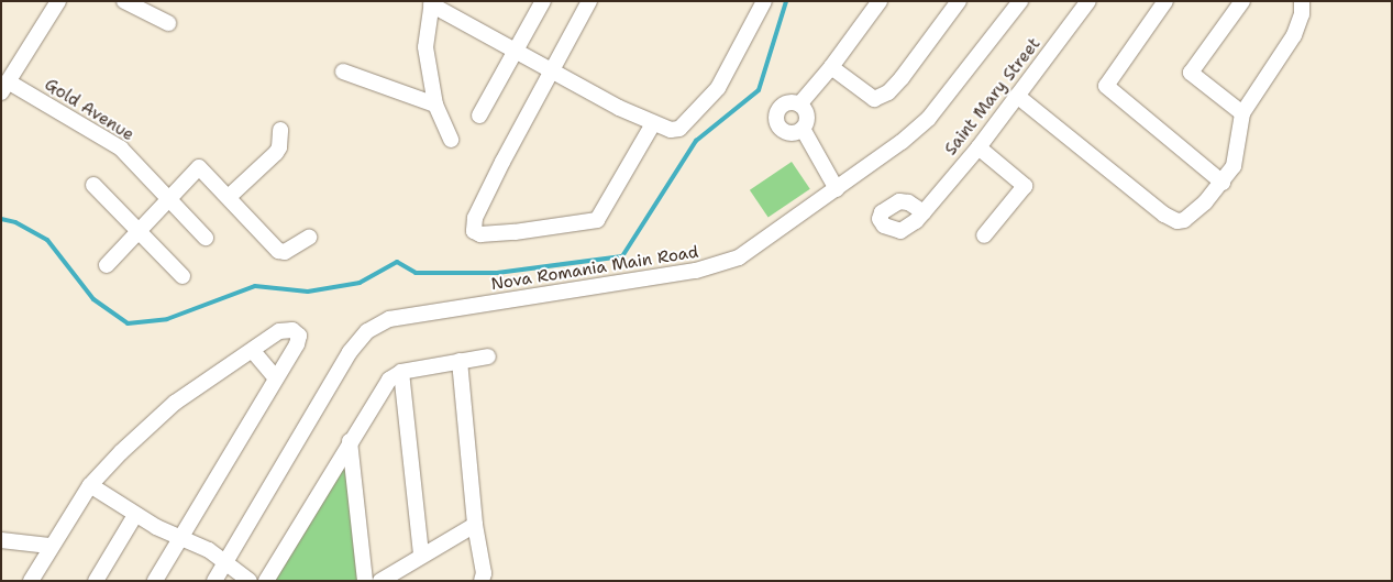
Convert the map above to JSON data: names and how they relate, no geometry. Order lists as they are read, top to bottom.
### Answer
{
  "streets": {
    "street": ["Saint Mary Street", "Gold Avenue", "Nova Romania Main Road"]
  }
}
